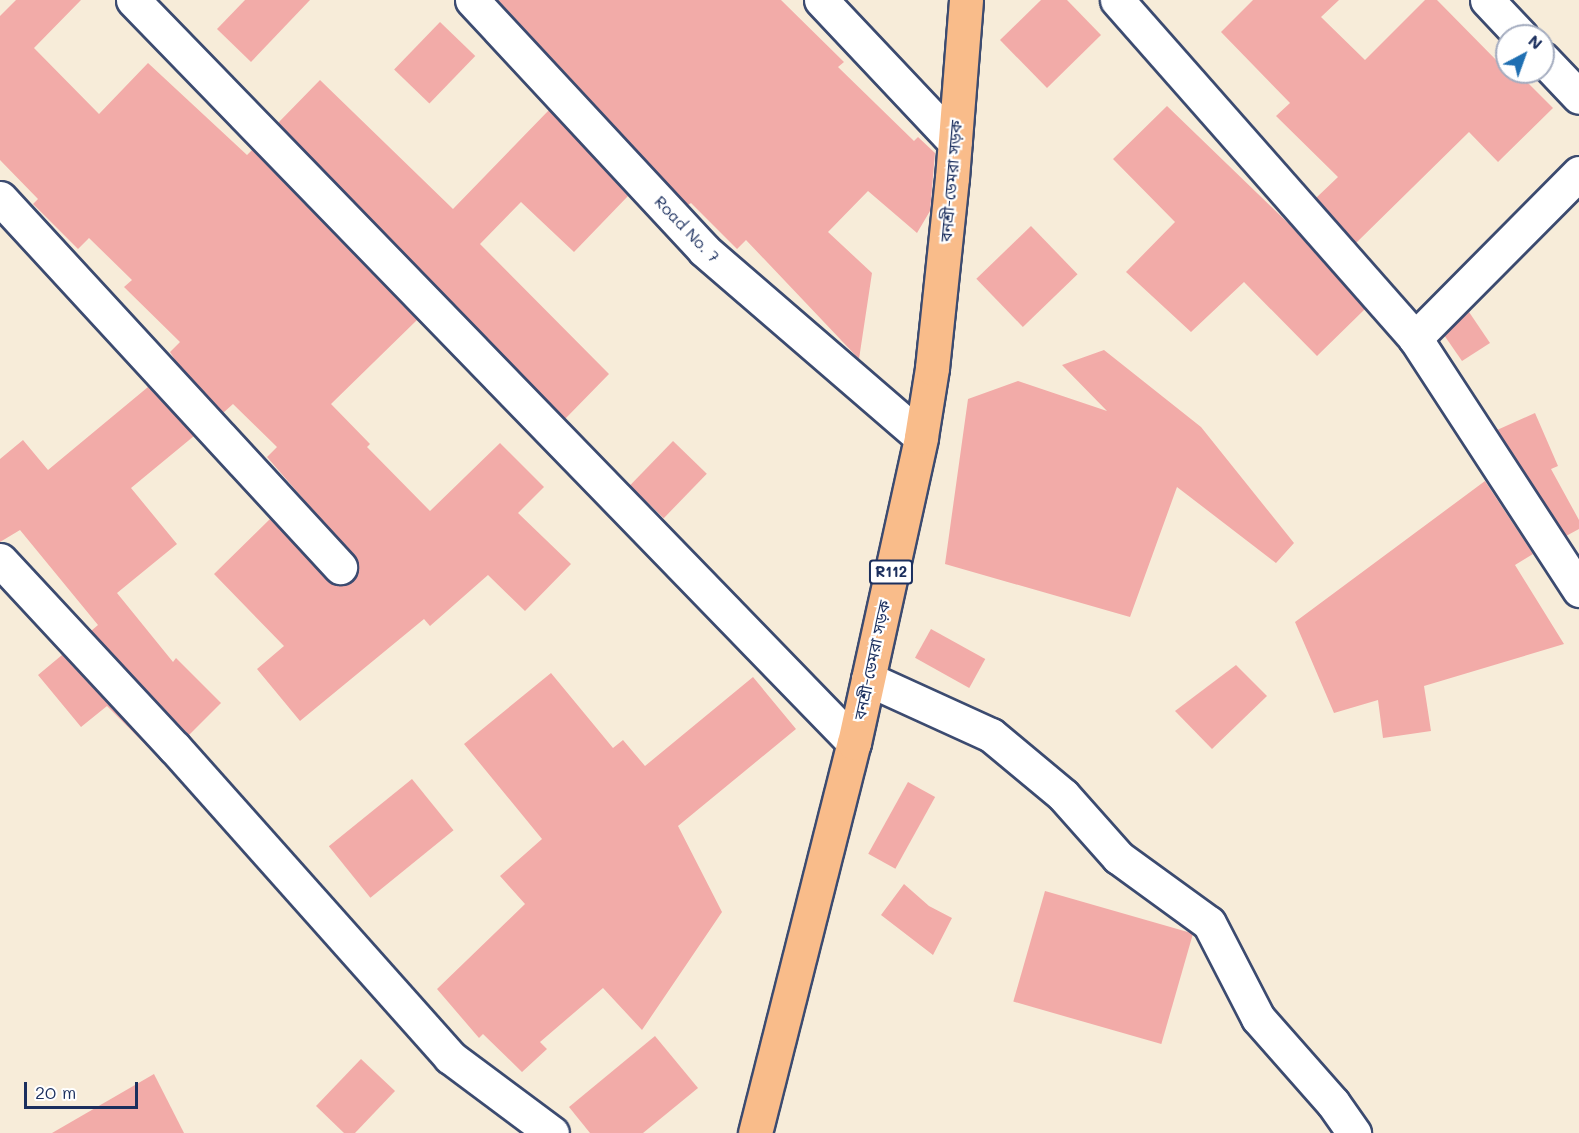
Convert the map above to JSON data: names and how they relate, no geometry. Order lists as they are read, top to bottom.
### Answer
{
  "streets": {
    "main road": ["বনশ্রী-ডেমরা সড়ক", "R112"],
    "street": ["Road No. 7"]
  },
  "crossings": [
    ["বনশ্রী-ডেমরা সড়ক", "Road No. 7"]
  ],
  "scale_bar": "20 m",
  "north": "top right"
}
